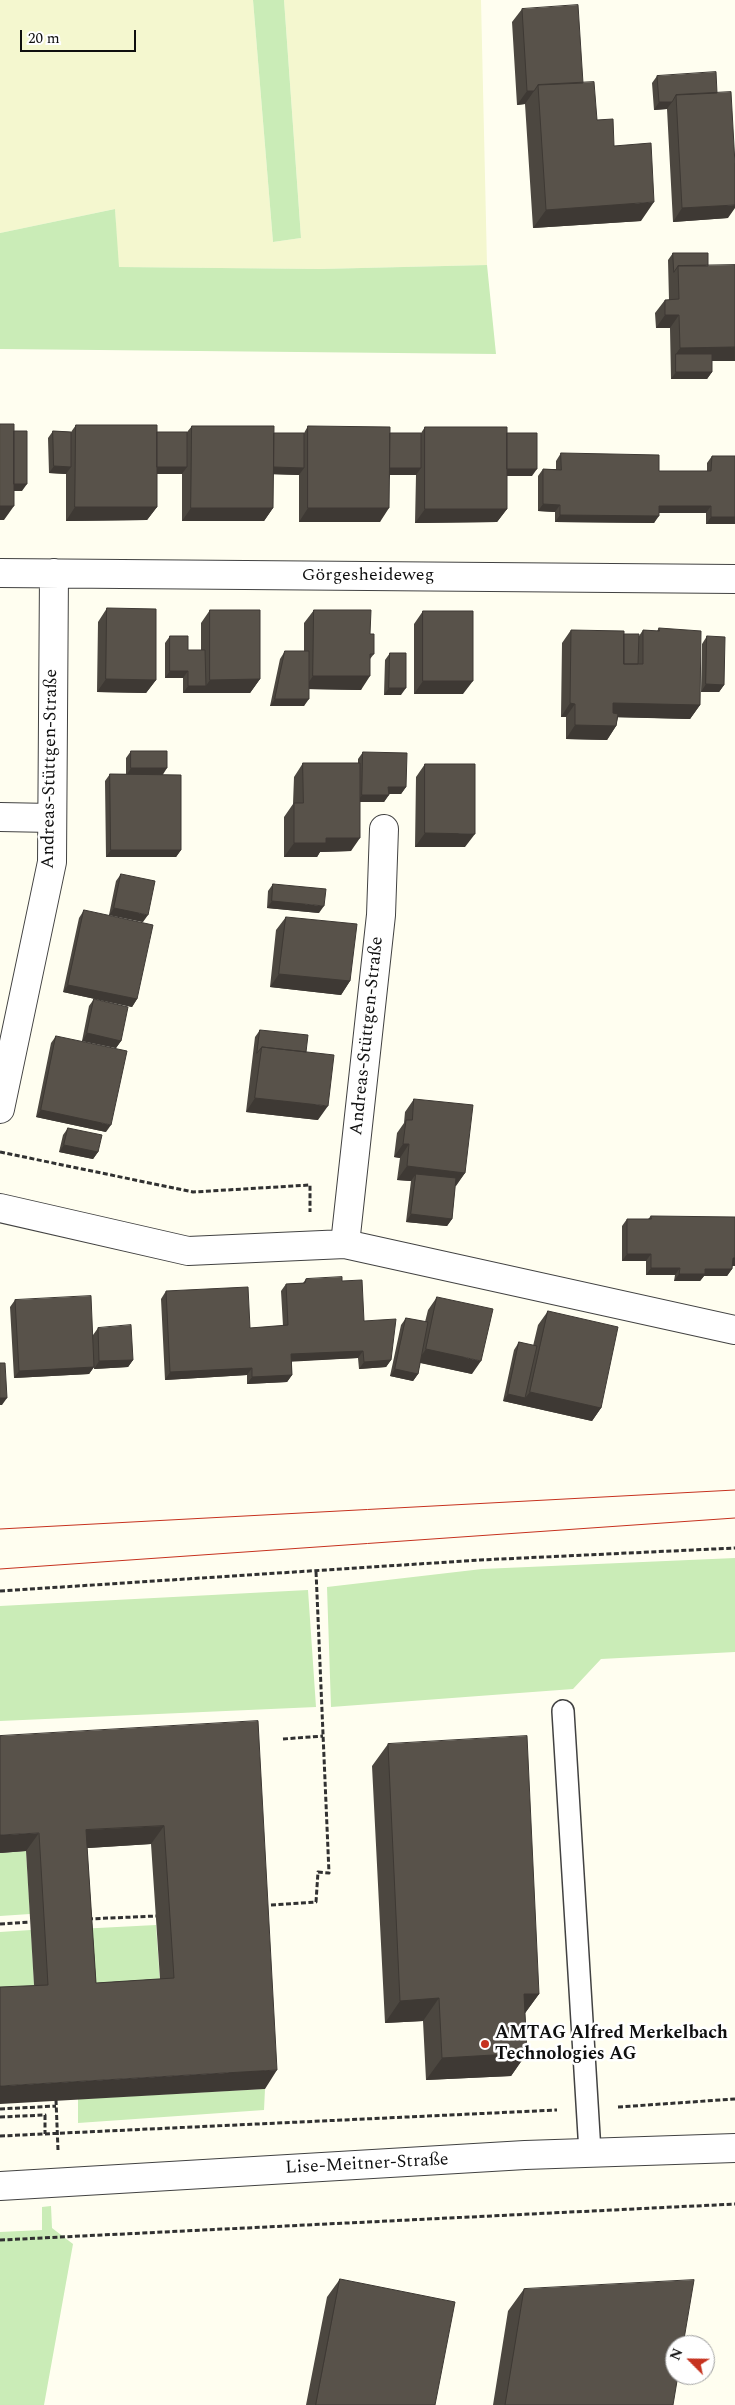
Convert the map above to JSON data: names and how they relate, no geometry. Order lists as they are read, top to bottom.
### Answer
{
  "streets": {
    "street": ["Görgesheideweg", "Andreas-Stüttgen-Straße", "Lise-Meitner-Straße"]
  },
  "crossings": [
    ["Görgesheideweg", "Andreas-Stüttgen-Straße"]
  ],
  "places": ["AMTAG Alfred Merkelbach Technologies AG"],
  "scale_bar": "20 m",
  "north": "top left"
}
